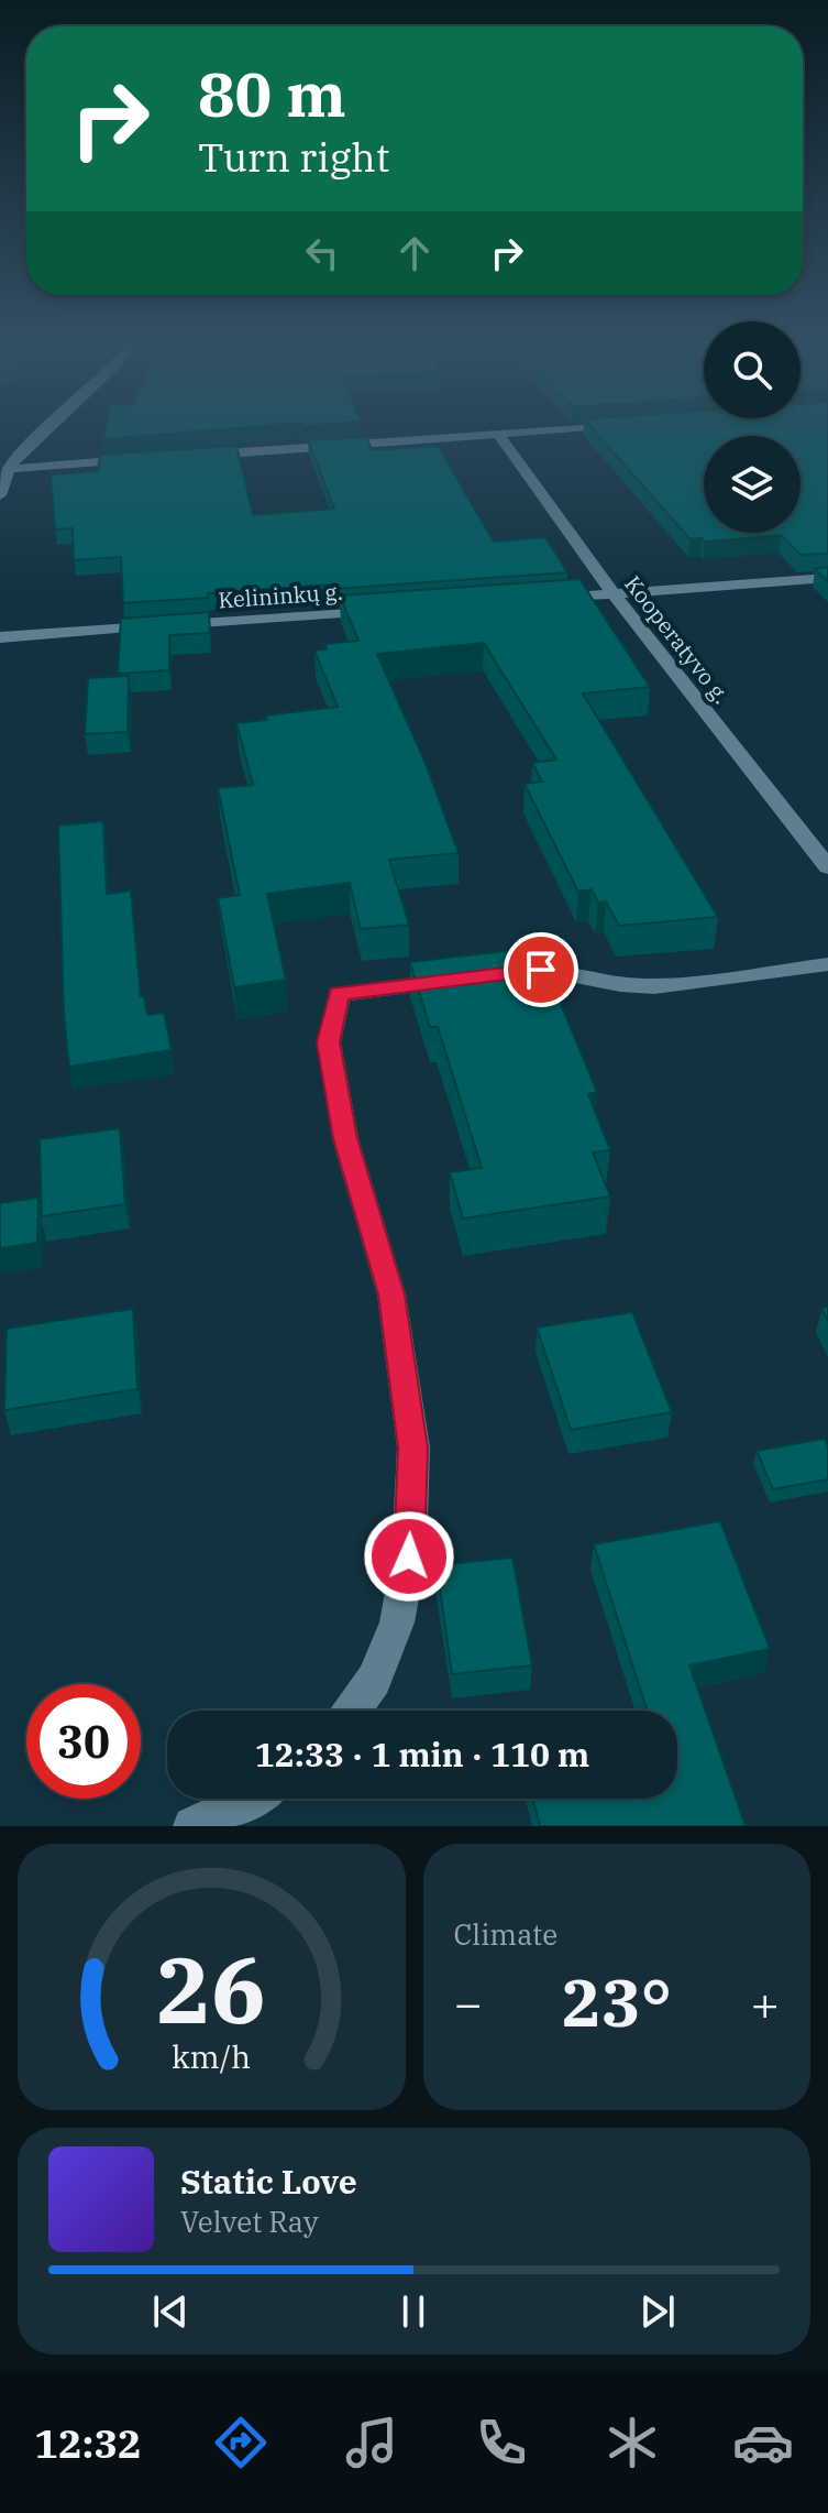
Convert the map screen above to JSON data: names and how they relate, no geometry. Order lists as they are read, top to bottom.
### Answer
{
  "streets": {
    "street": ["Kelininkų g.", "Kooperatyvo g."]
  },
  "page": {
    "turn": ["80 m", "Turn right"],
    "limit": "30",
    "trip": "12:33 · 1 min · 110 m",
    "tile": "Climate",
    "heat": ["−", "23°", "+"],
    "song": ["Static Love", "Velvet Ray"],
    "tabs": "12:32",
    "gauge": ["26", "km/h"]
  }
}
